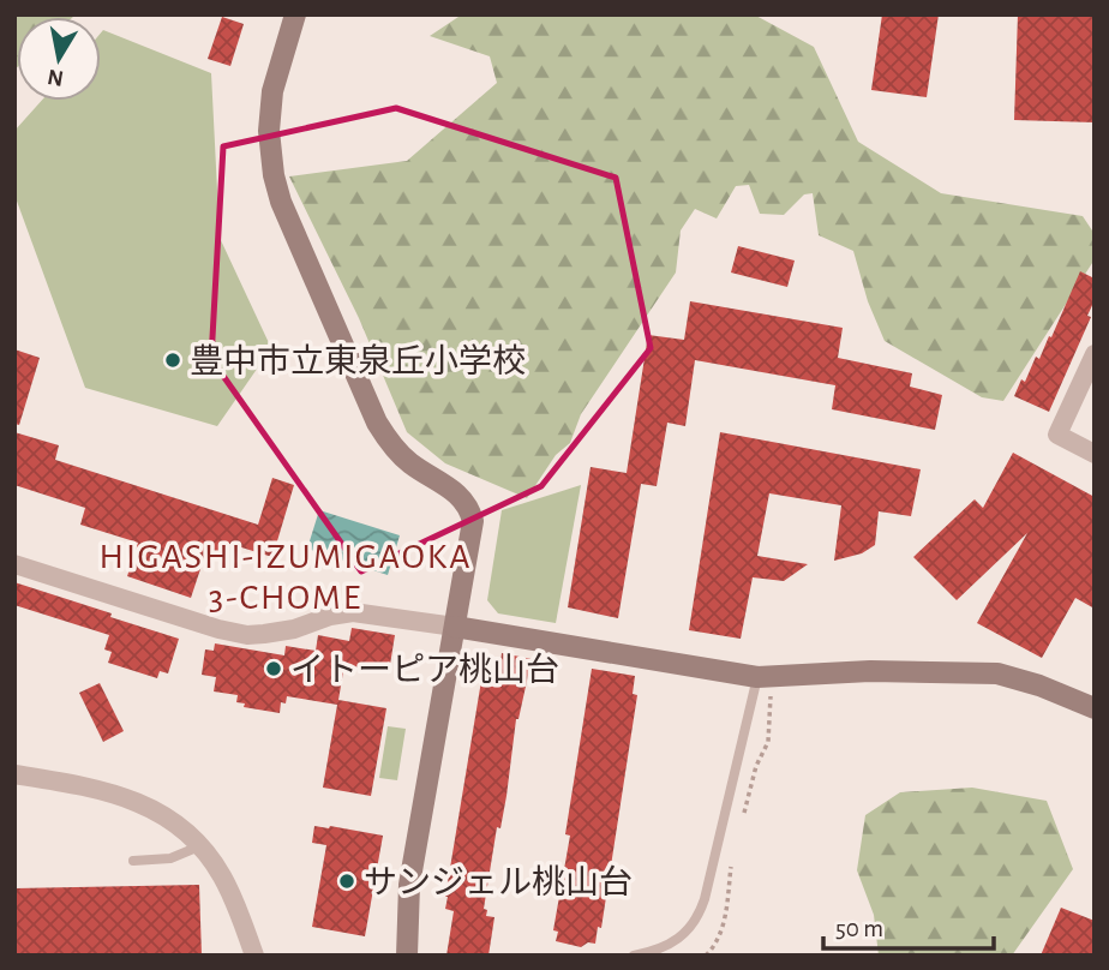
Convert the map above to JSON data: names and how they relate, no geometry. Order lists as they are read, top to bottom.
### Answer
{
  "districts": ["HIGASHI-IZUMIGAOKA 3-CHOME"],
  "places": ["豊中市立東泉丘小学校", "イトーピア桃山台", "サンジェル桃山台"],
  "scale_bar": "50 m",
  "north": "bottom"
}
